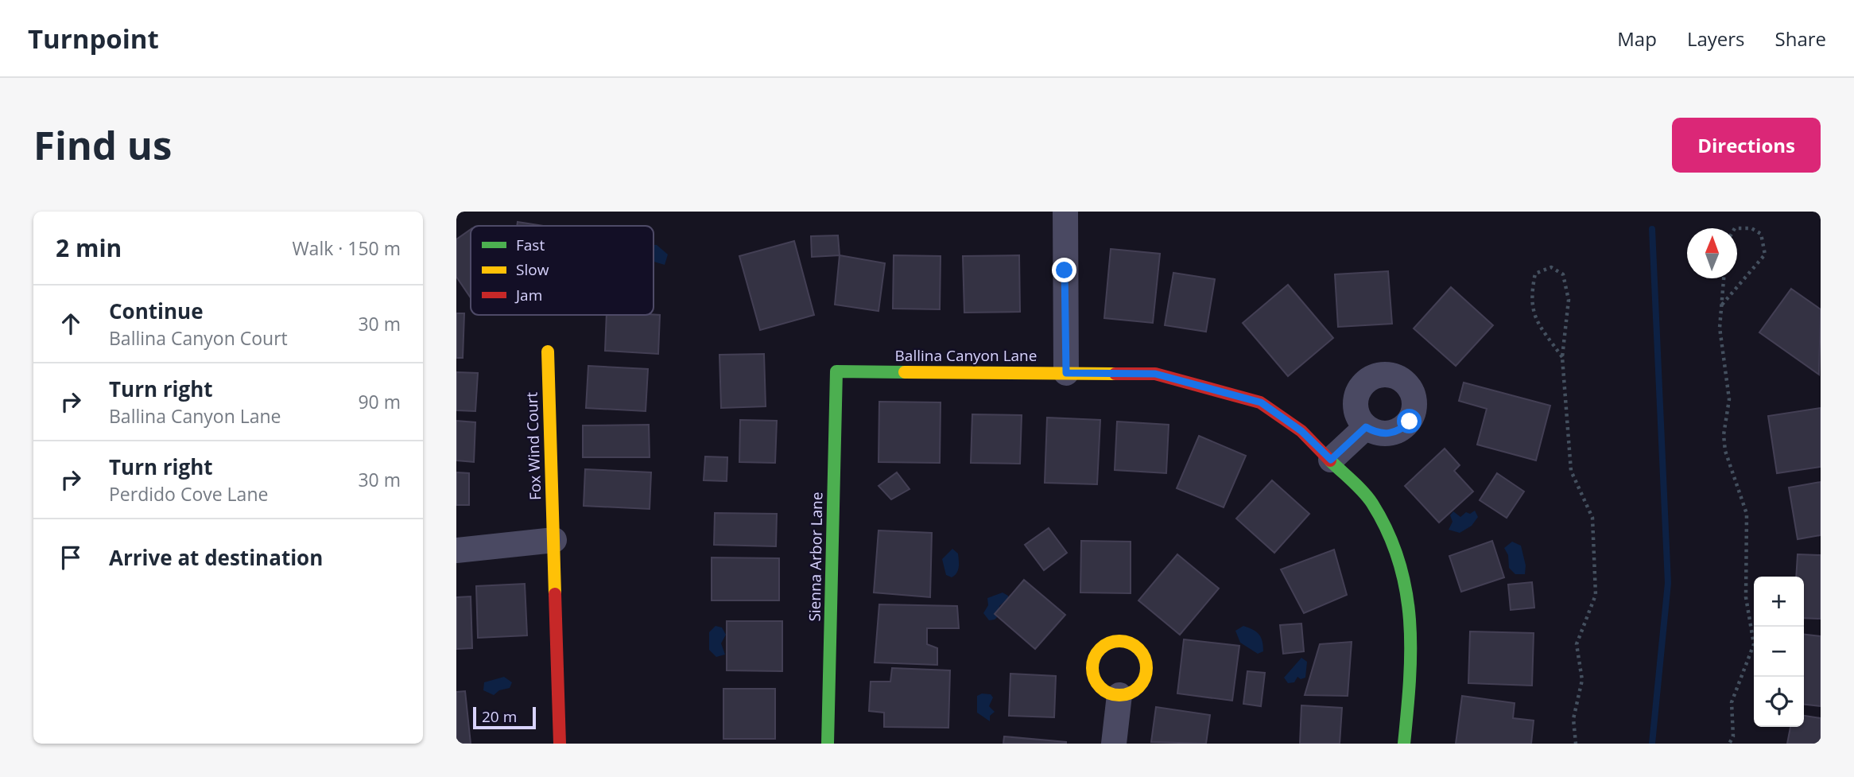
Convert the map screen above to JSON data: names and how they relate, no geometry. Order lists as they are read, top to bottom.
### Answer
{
  "streets": {
    "street": ["Ballina Canyon Lane", "Fox Wind Court", "Sienna Arbor Lane"]
  },
  "crossings": [
    ["Ballina Canyon Lane", "Sienna Arbor Lane"]
  ],
  "legend": ["Fast", "Slow", "Jam"],
  "scale_bar": "20 m",
  "north": "top",
  "page": {
    "header": "Turnpoint",
    "nav": ["Map", "Layers", "Share"],
    "buttons": "Directions",
    "title": "Find us",
    "heading": ["2 min", "Walk · 150 m"],
    "list": [
      ["Continue", "Ballina Canyon Court", "30 m"],
      ["Turn right", "Ballina Canyon Lane", "90 m"],
      ["Turn right", "Perdido Cove Lane", "30 m"],
      "Arrive at destination"
    ],
    "map_buttons": ["+", "−"],
    "scale": "20 m"
  }
}
